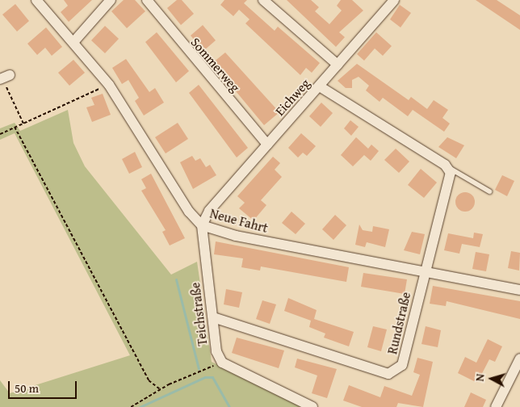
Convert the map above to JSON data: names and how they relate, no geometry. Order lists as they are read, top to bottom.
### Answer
{
  "streets": {
    "street": [
      "Sommerweg",
      "Eichweg",
      "Neue Fahrt",
      "Teichstraße",
      "Rundstraße"
    ]
  },
  "crossings": [
    ["Sommerweg", "Eichweg"],
    ["Eichweg", "Neue Fahrt"],
    ["Eichweg", "Teichstraße"],
    ["Neue Fahrt", "Teichstraße"],
    ["Neue Fahrt", "Rundstraße"],
    ["Teichstraße", "Rundstraße"]
  ],
  "scale_bar": "50 m",
  "north": "left"
}
